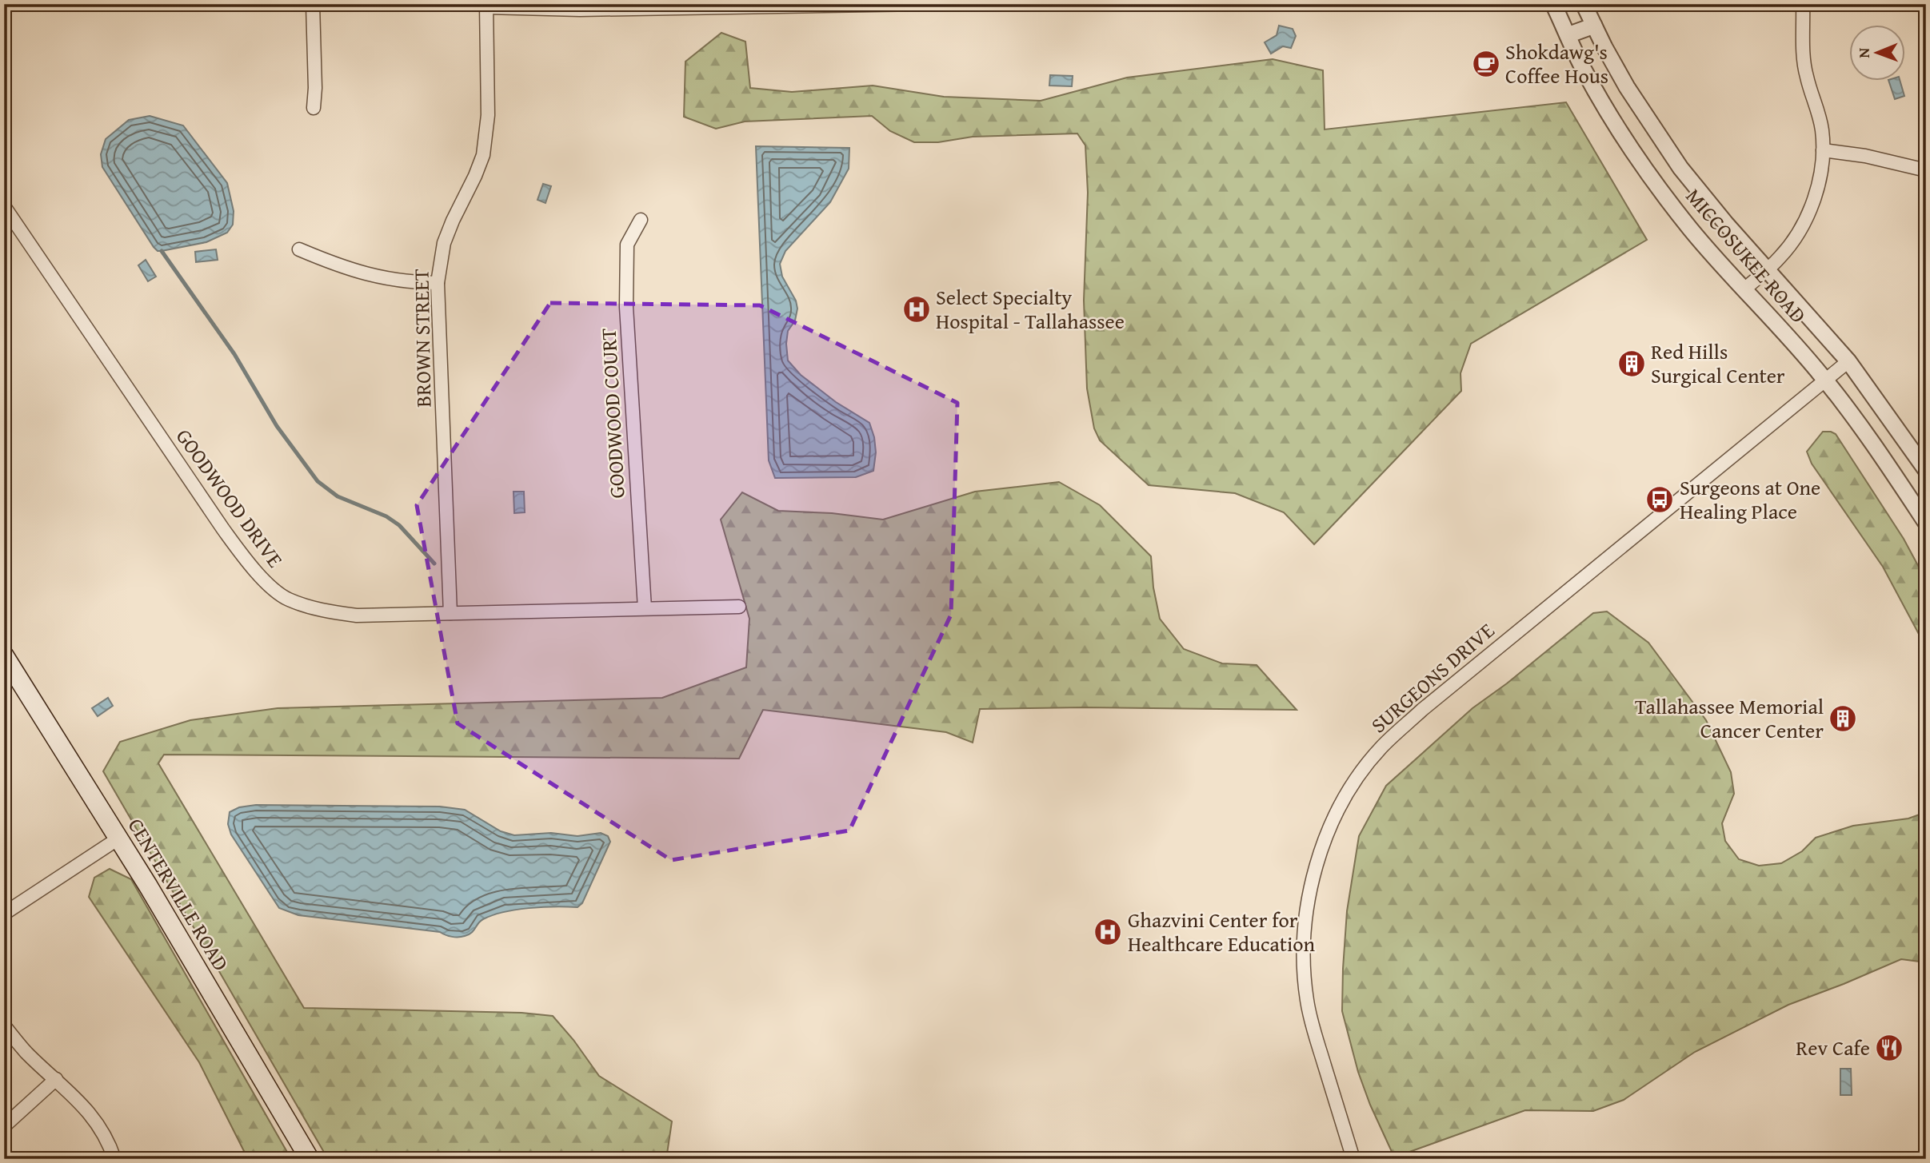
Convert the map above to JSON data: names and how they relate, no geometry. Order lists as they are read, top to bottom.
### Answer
{
  "streets": {
    "main road": ["CENTERVILLE ROAD"],
    "street": [
      "MICCOSUKEE ROAD",
      "BROWN STREET",
      "GOODWOOD COURT",
      "GOODWOOD DRIVE",
      "SURGEONS DRIVE"
    ]
  },
  "crossings": [
    ["MICCOSUKEE ROAD", "SURGEONS DRIVE"],
    ["BROWN STREET", "GOODWOOD DRIVE"],
    ["GOODWOOD COURT", "GOODWOOD DRIVE"]
  ],
  "places": {
    "cafe": ["Shokdawg's Coffee Hous"],
    "hospital": ["Select Specialty Hospital - Tallahassee", "Ghazvini Center for Healthcare Education"],
    "building": ["Red Hills Surgical Center", "Tallahassee Memorial Cancer Center"],
    "bus stop": ["Surgeons at One Healing Place"],
    "restaurant": ["Rev Cafe"]
  },
  "north": "left"
}
